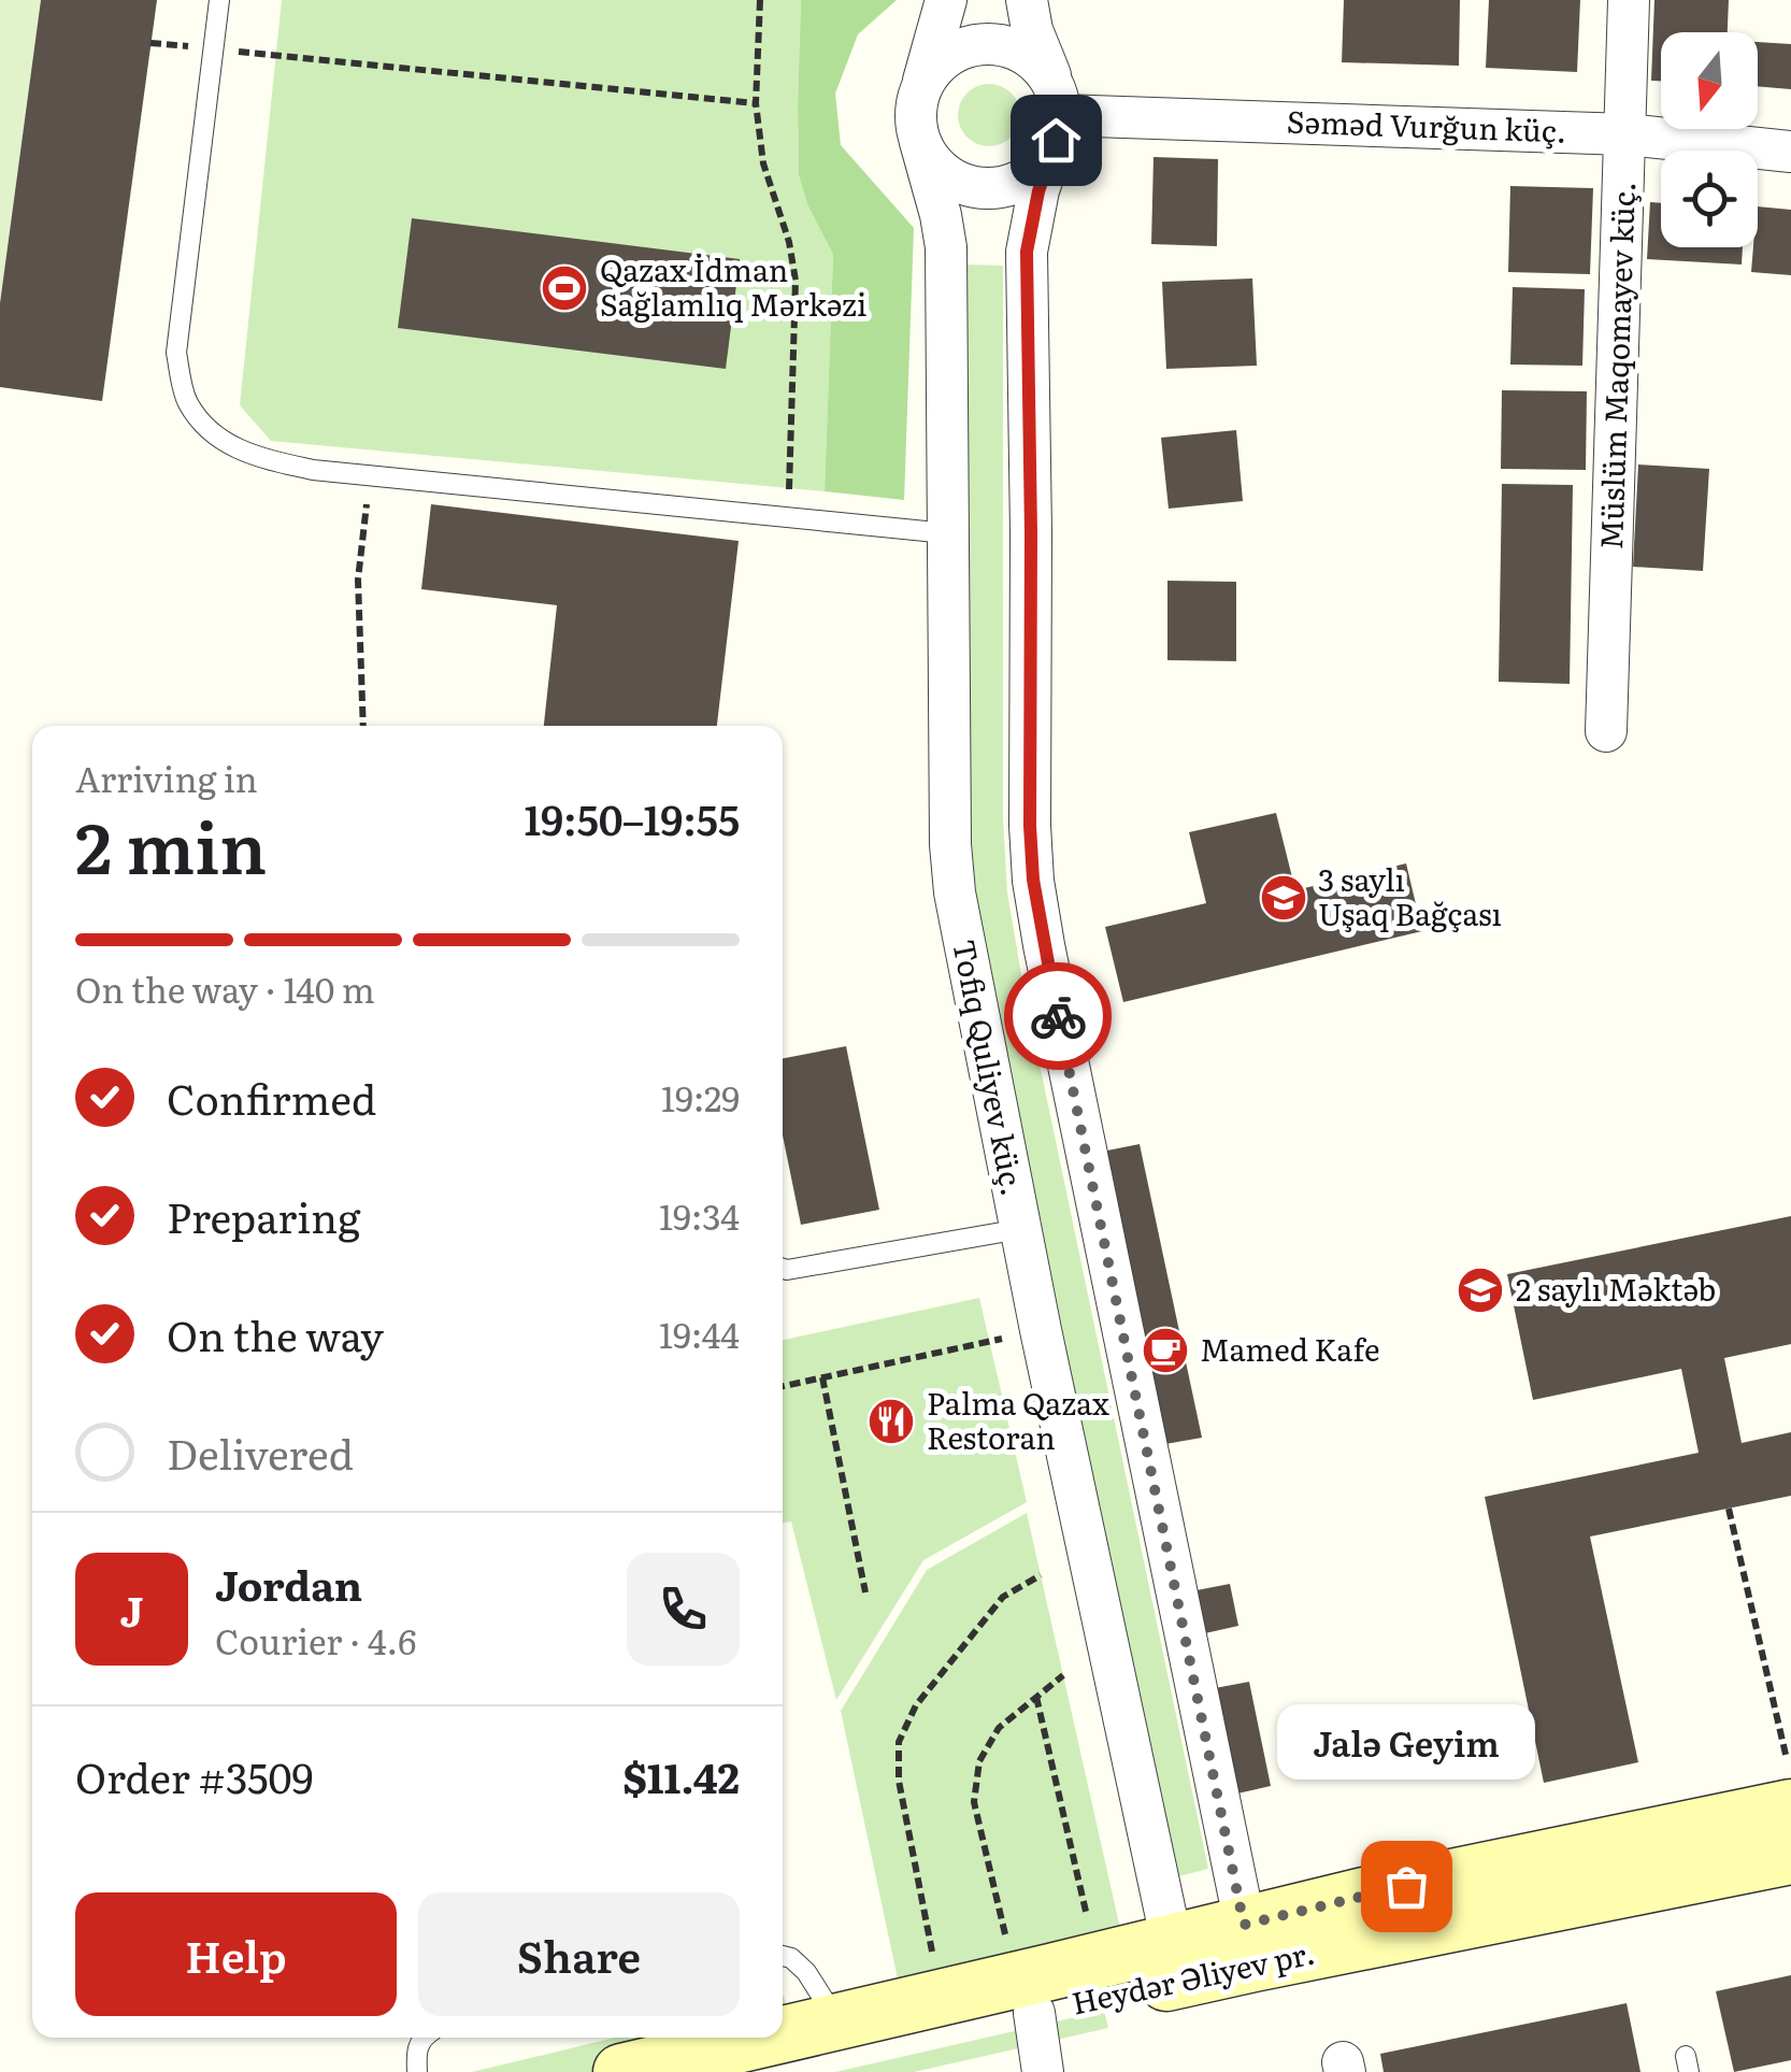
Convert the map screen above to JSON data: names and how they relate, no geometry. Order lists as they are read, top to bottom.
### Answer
{
  "streets": {
    "main road": ["Heydər Əliyev pr."],
    "street": ["Səməd Vurğun küç.", "Müslüm Maqomayev küç.", "Tofiq Quliyev küç."]
  },
  "crossings": [
    ["Səməd Vurğun küç.", "Müslüm Maqomayev küç."],
    ["Səməd Vurğun küç.", "Tofiq Quliyev küç."],
    ["Tofiq Quliyev küç.", "Heydər Əliyev pr."]
  ],
  "places": {
    "sports": ["Qazax İdman Sağlamlıq Mərkəzi"],
    "school or university": ["3 saylı Uşaq Bağçası", "2 saylı Məktəb"],
    "cafe": ["Mamed Kafe"],
    "restaurant": ["Palma Qazax Restoran"],
    "other": ["Jalə Geyim"]
  },
  "north": "bottom",
  "page": {
    "heading": ["2 min", "Arriving in", "19:50–19:55"],
    "panel": [
      "Jordan",
      "Courier · 4.6",
      "Order #3509",
      "$11.42"
    ],
    "bar": "On the way · 140 m",
    "list": [
      ["Confirmed", "19:29"],
      ["Preparing", "19:34"],
      ["On the way", "19:44"],
      "Delivered"
    ],
    "round": "J",
    "bubble": "Jalə Geyim",
    "buttons": ["Help", "Share"]
  }
}
